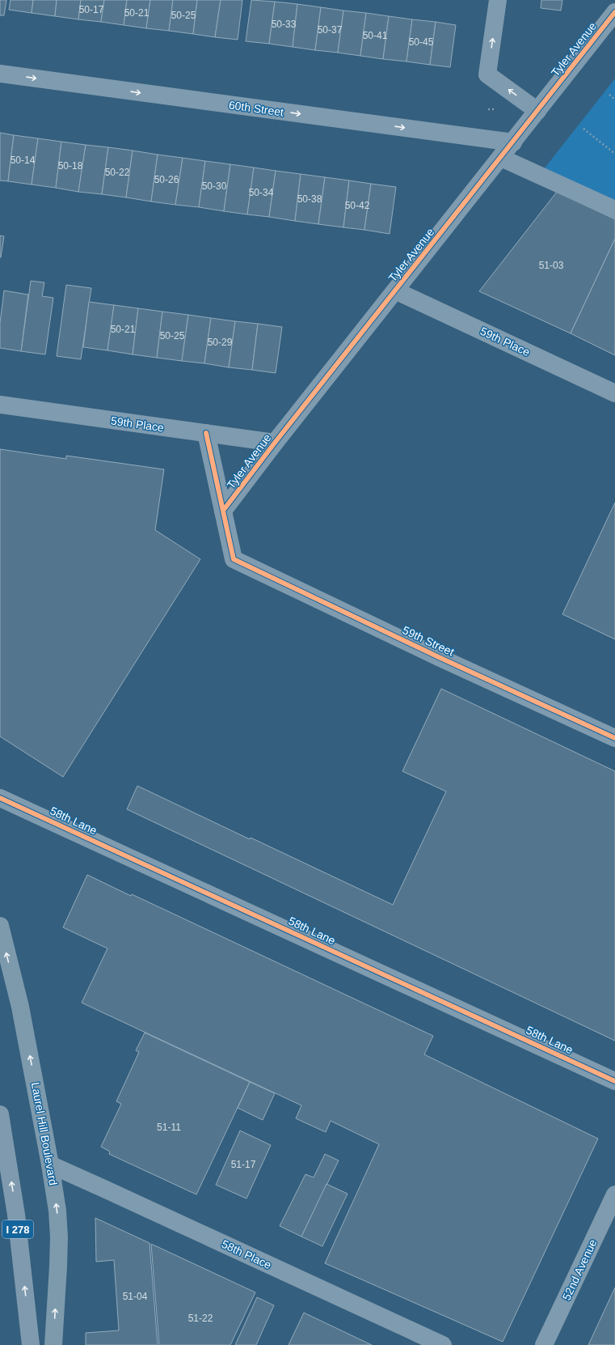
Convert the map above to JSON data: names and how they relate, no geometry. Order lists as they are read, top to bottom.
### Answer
{
  "streets": {
    "highway": ["I 278"],
    "main road": ["Laurel Hill Boulevard"],
    "street": [
      "Tyler Avenue",
      "60th Street",
      "59th Place",
      "59th Street",
      "58th Lane",
      "58th Place",
      "52nd Avenue"
    ]
  },
  "crossings": [
    ["Tyler Avenue", "60th Street"],
    ["Tyler Avenue", "59th Place"],
    ["Tyler Avenue", "59th Street"],
    ["Laurel Hill Boulevard", "58th Place"]
  ],
  "one_way": ["60th Street", "Laurel Hill Boulevard"],
  "house_numbers": [
    "50-17",
    "50-21",
    "50-25",
    "50-33",
    "50-37",
    "50-41",
    "50-45",
    "50-14",
    "50-18",
    "50-22",
    "50-26",
    "50-30",
    "50-34",
    "50-38",
    "50-42",
    "51-03",
    "50-21",
    "50-25",
    "50-29",
    "51-11",
    "51-17",
    "51-04",
    "51-22"
  ]
}
